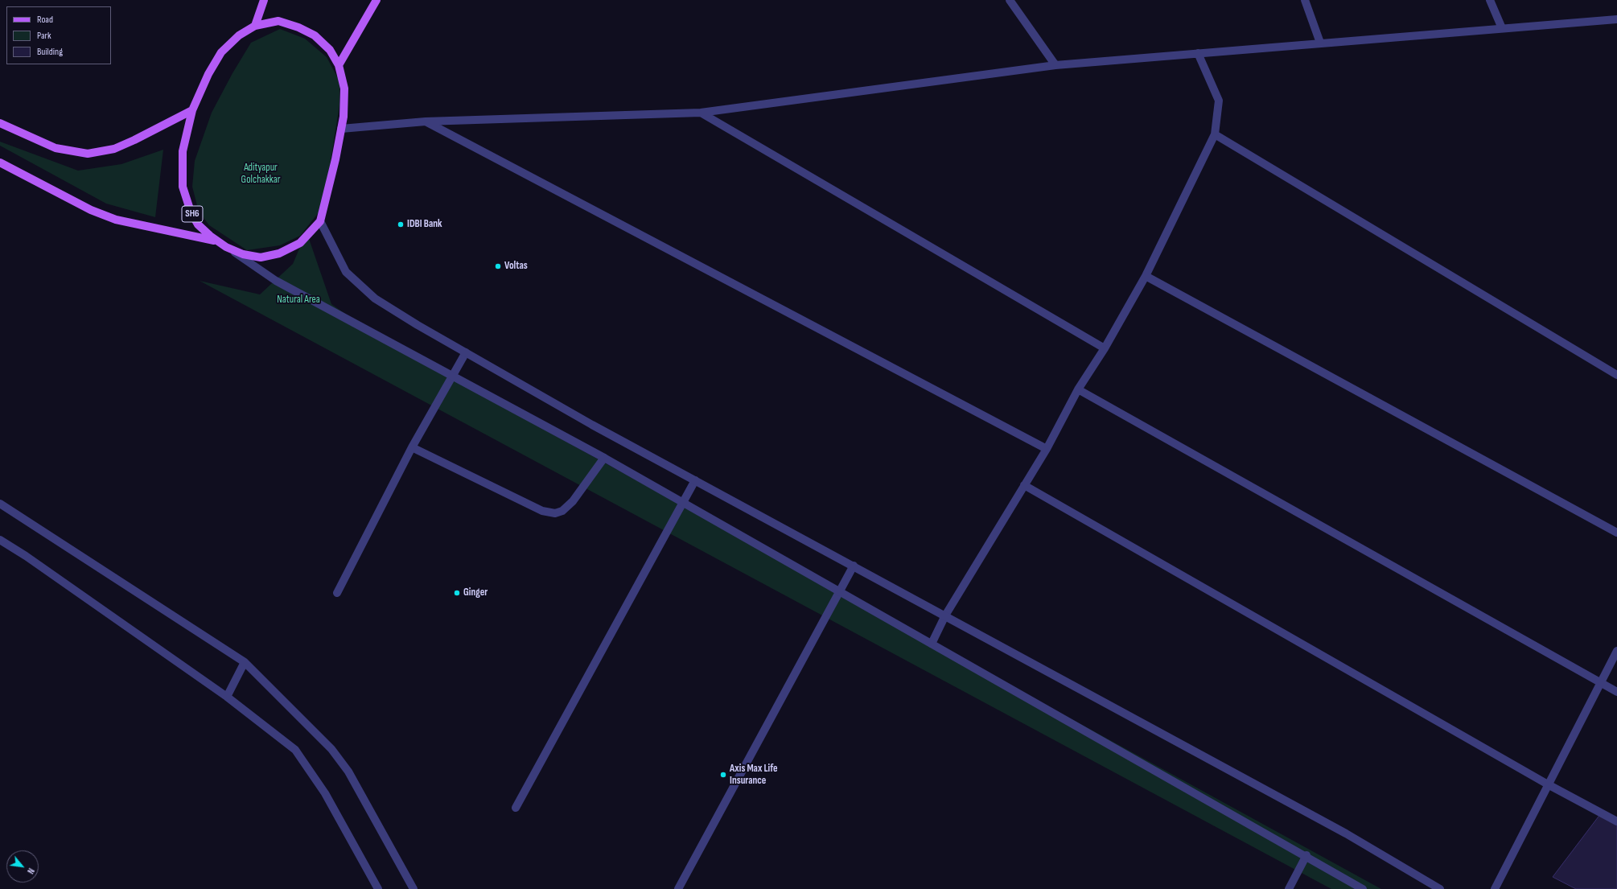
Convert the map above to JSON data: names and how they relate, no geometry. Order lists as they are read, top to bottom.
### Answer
{
  "streets": {
    "main road": ["SH6"]
  },
  "parks": ["Adityapur Golchakkar", "Natural Area"],
  "places": [
    "IDBI Bank",
    "Voltas",
    "Ginger",
    "Axis Max Life Insurance"
  ],
  "legend": ["Road", "Park", "Building"],
  "north": "bottom right"
}
